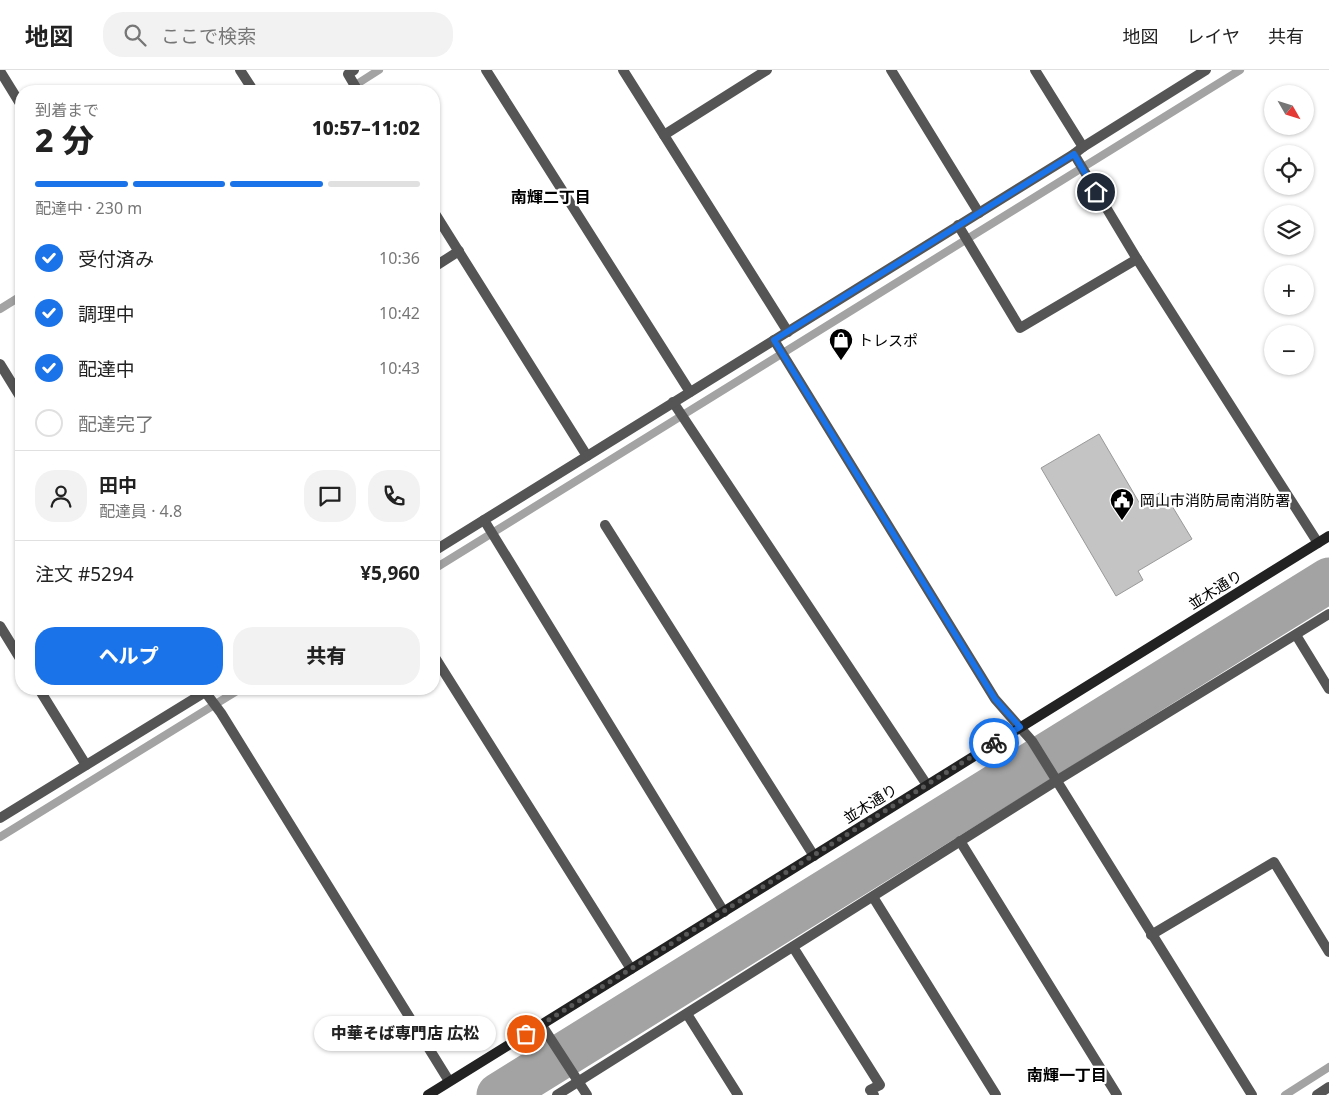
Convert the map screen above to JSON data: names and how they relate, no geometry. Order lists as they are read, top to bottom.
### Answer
{
  "streets": {
    "street": ["並木通り"]
  },
  "districts": ["南輝二丁目", "南輝一丁目"],
  "places": {
    "shop": ["トレスポ"],
    "public building": ["岡山市消防局南消防署"],
    "other": ["中華そば専門店 広松"]
  },
  "north": "bottom right",
  "page": {
    "header": "地図",
    "search": "ここで検索",
    "nav": ["地図", "レイヤ", "共有"],
    "map_buttons": ["+", "−"],
    "heading": ["2 分", "到着まで", "10:57–11:02"],
    "panel": [
      "田中",
      "配達員 · 4.8",
      "注文 #5294",
      "¥5,960"
    ],
    "bar": "配達中 · 230 m",
    "list": [
      ["受付済み", "10:36"],
      ["調理中", "10:42"],
      ["配達中", "10:43"],
      "配達完了"
    ],
    "buttons": ["ヘルプ", "共有"],
    "bubble": "中華そば専門店 広松"
  }
}
